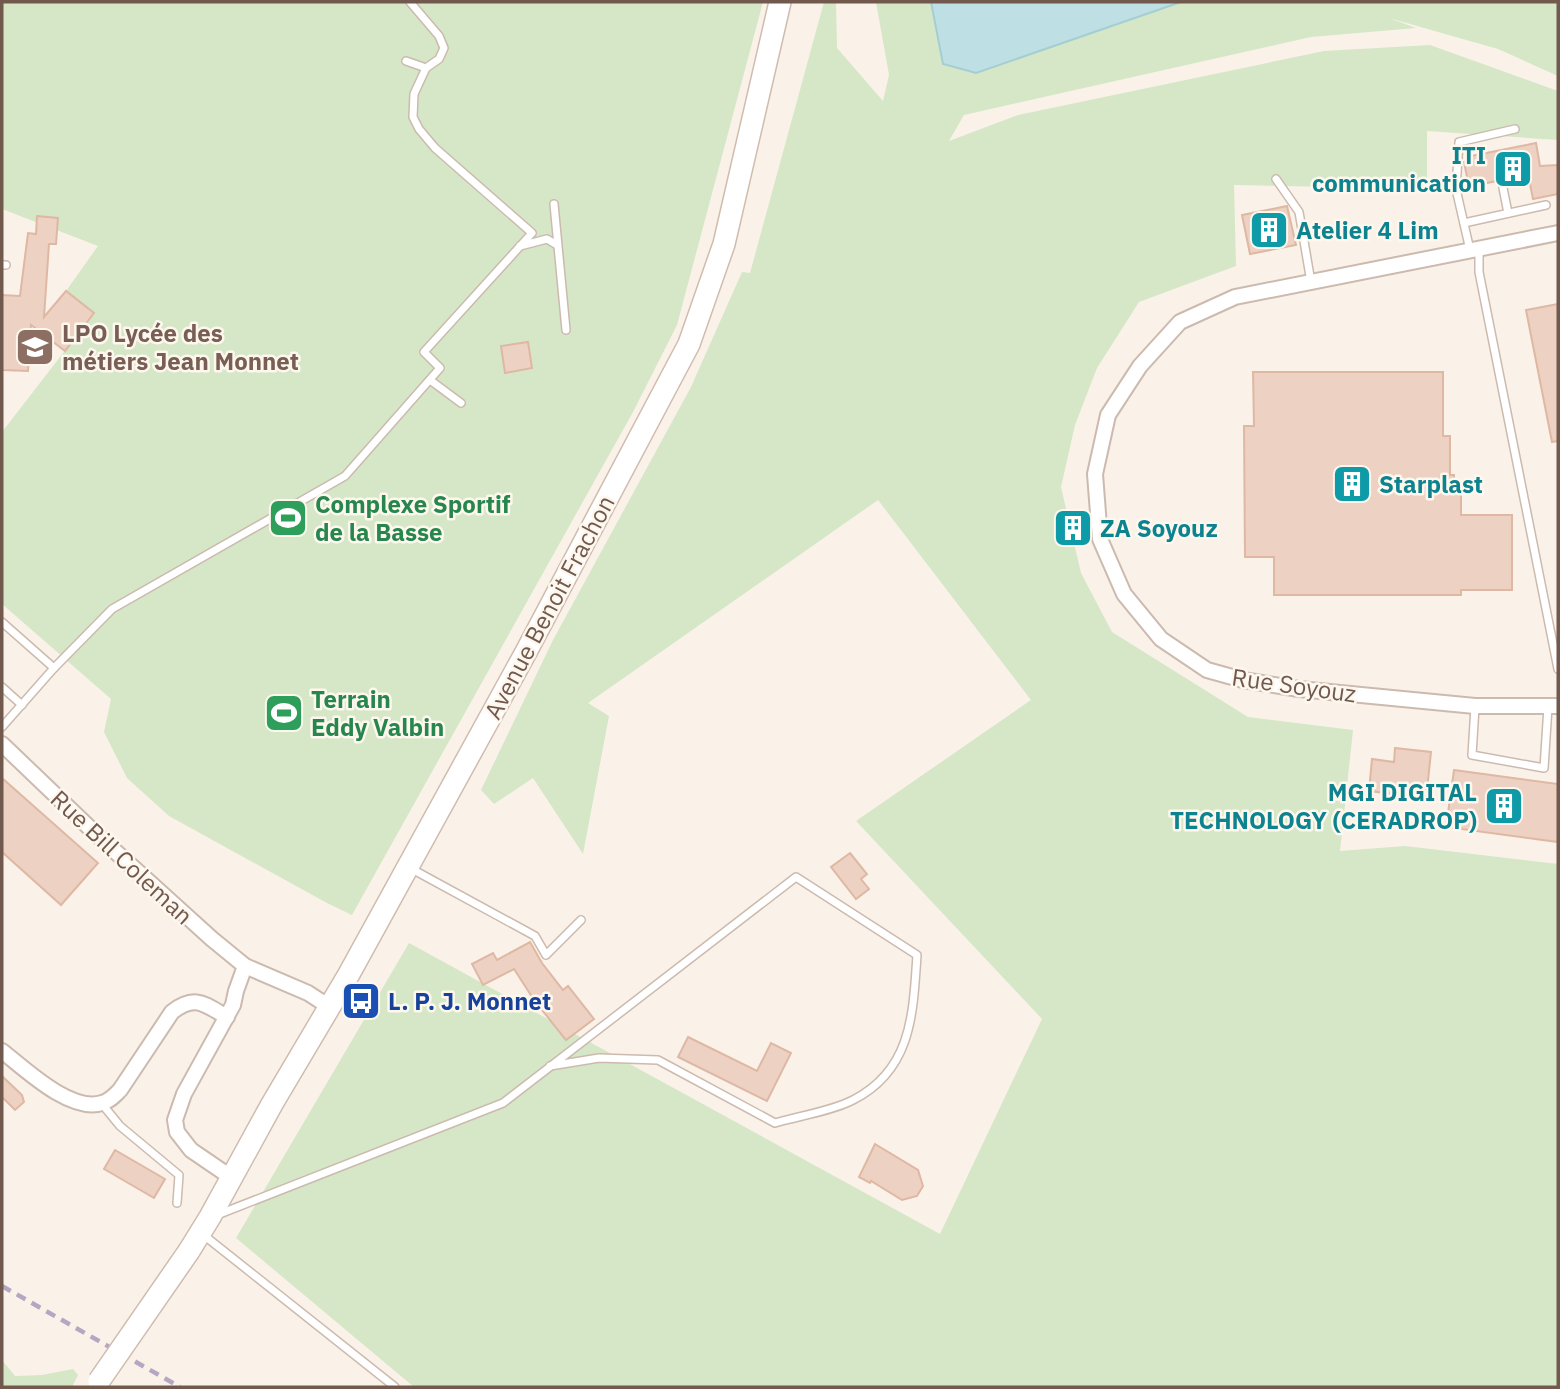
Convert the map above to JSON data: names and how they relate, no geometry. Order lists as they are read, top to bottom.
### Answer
{
  "streets": {
    "main road": ["Avenue Benoit Frachon"],
    "street": ["Rue Soyouz", "Rue Bill Coleman"]
  },
  "crossings": [
    ["Avenue Benoit Frachon", "Rue Bill Coleman"]
  ],
  "places": {
    "building": [
      "ITI communication",
      "Atelier 4 Lim",
      "Starplast",
      "ZA Soyouz",
      "MGI DIGITAL TECHNOLOGY (CERADROP)"
    ],
    "school or university": ["LPO Lycée des métiers Jean Monnet"],
    "sports": ["Complexe Sportif de la Basse", "Terrain Eddy Valbin"],
    "bus stop": ["L. P. J. Monnet"]
  }
}
